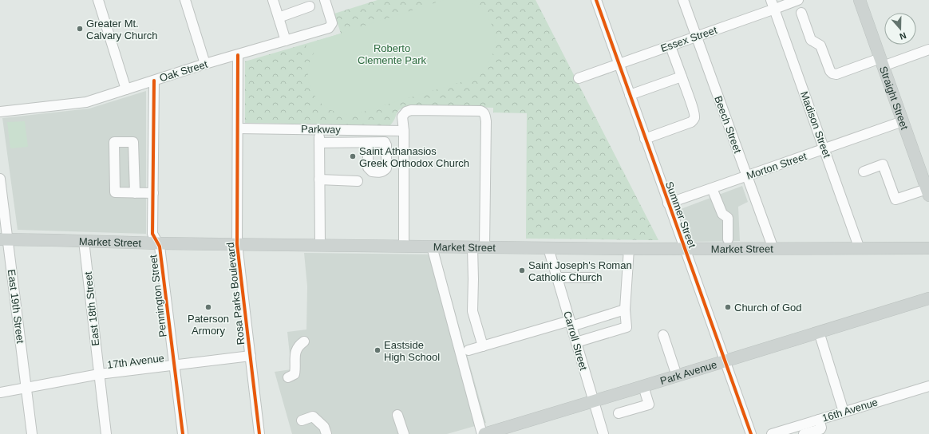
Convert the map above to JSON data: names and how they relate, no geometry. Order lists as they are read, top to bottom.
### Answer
{
  "streets": {
    "main road": ["Straight Street", "Market Street", "Park Avenue"],
    "street": [
      "Essex Street",
      "Oak Street",
      "Beech Street",
      "Madison Street",
      "Parkway",
      "Morton Street",
      "Summer Street",
      "Rosa Parks Boulevard",
      "Pennington Street",
      "East 19th Street",
      "East 18th Street",
      "Carroll Street",
      "17th Avenue",
      "16th Avenue"
    ]
  },
  "crossings": [
    ["Essex Street", "Beech Street"],
    ["Essex Street", "Madison Street"],
    ["Essex Street", "Summer Street"],
    ["Oak Street", "Rosa Parks Boulevard"],
    ["Oak Street", "Pennington Street"],
    ["Straight Street", "Morton Street"],
    ["Beech Street", "Morton Street"],
    ["Beech Street", "Market Street"],
    ["Madison Street", "Morton Street"],
    ["Madison Street", "Market Street"],
    ["Parkway", "Rosa Parks Boulevard"],
    ["Morton Street", "Summer Street"],
    ["Summer Street", "Market Street"],
    ["Summer Street", "Park Avenue"],
    ["Market Street", "Rosa Parks Boulevard"],
    ["Market Street", "Pennington Street"],
    ["Market Street", "East 19th Street"],
    ["Market Street", "East 18th Street"],
    ["Market Street", "Carroll Street"],
    ["Rosa Parks Boulevard", "17th Avenue"],
    ["Pennington Street", "17th Avenue"],
    ["East 19th Street", "17th Avenue"],
    ["East 18th Street", "17th Avenue"],
    ["Carroll Street", "Park Avenue"]
  ],
  "parks": ["Roberto Clemente Park"],
  "places": [
    "Greater Mt. Calvary Church",
    "Saint Athanasios Greek Orthodox Church",
    "Saint Joseph's Roman Catholic Church",
    "Paterson Armory",
    "Church of God",
    "Eastside High School"
  ],
  "north": "bottom"
}
